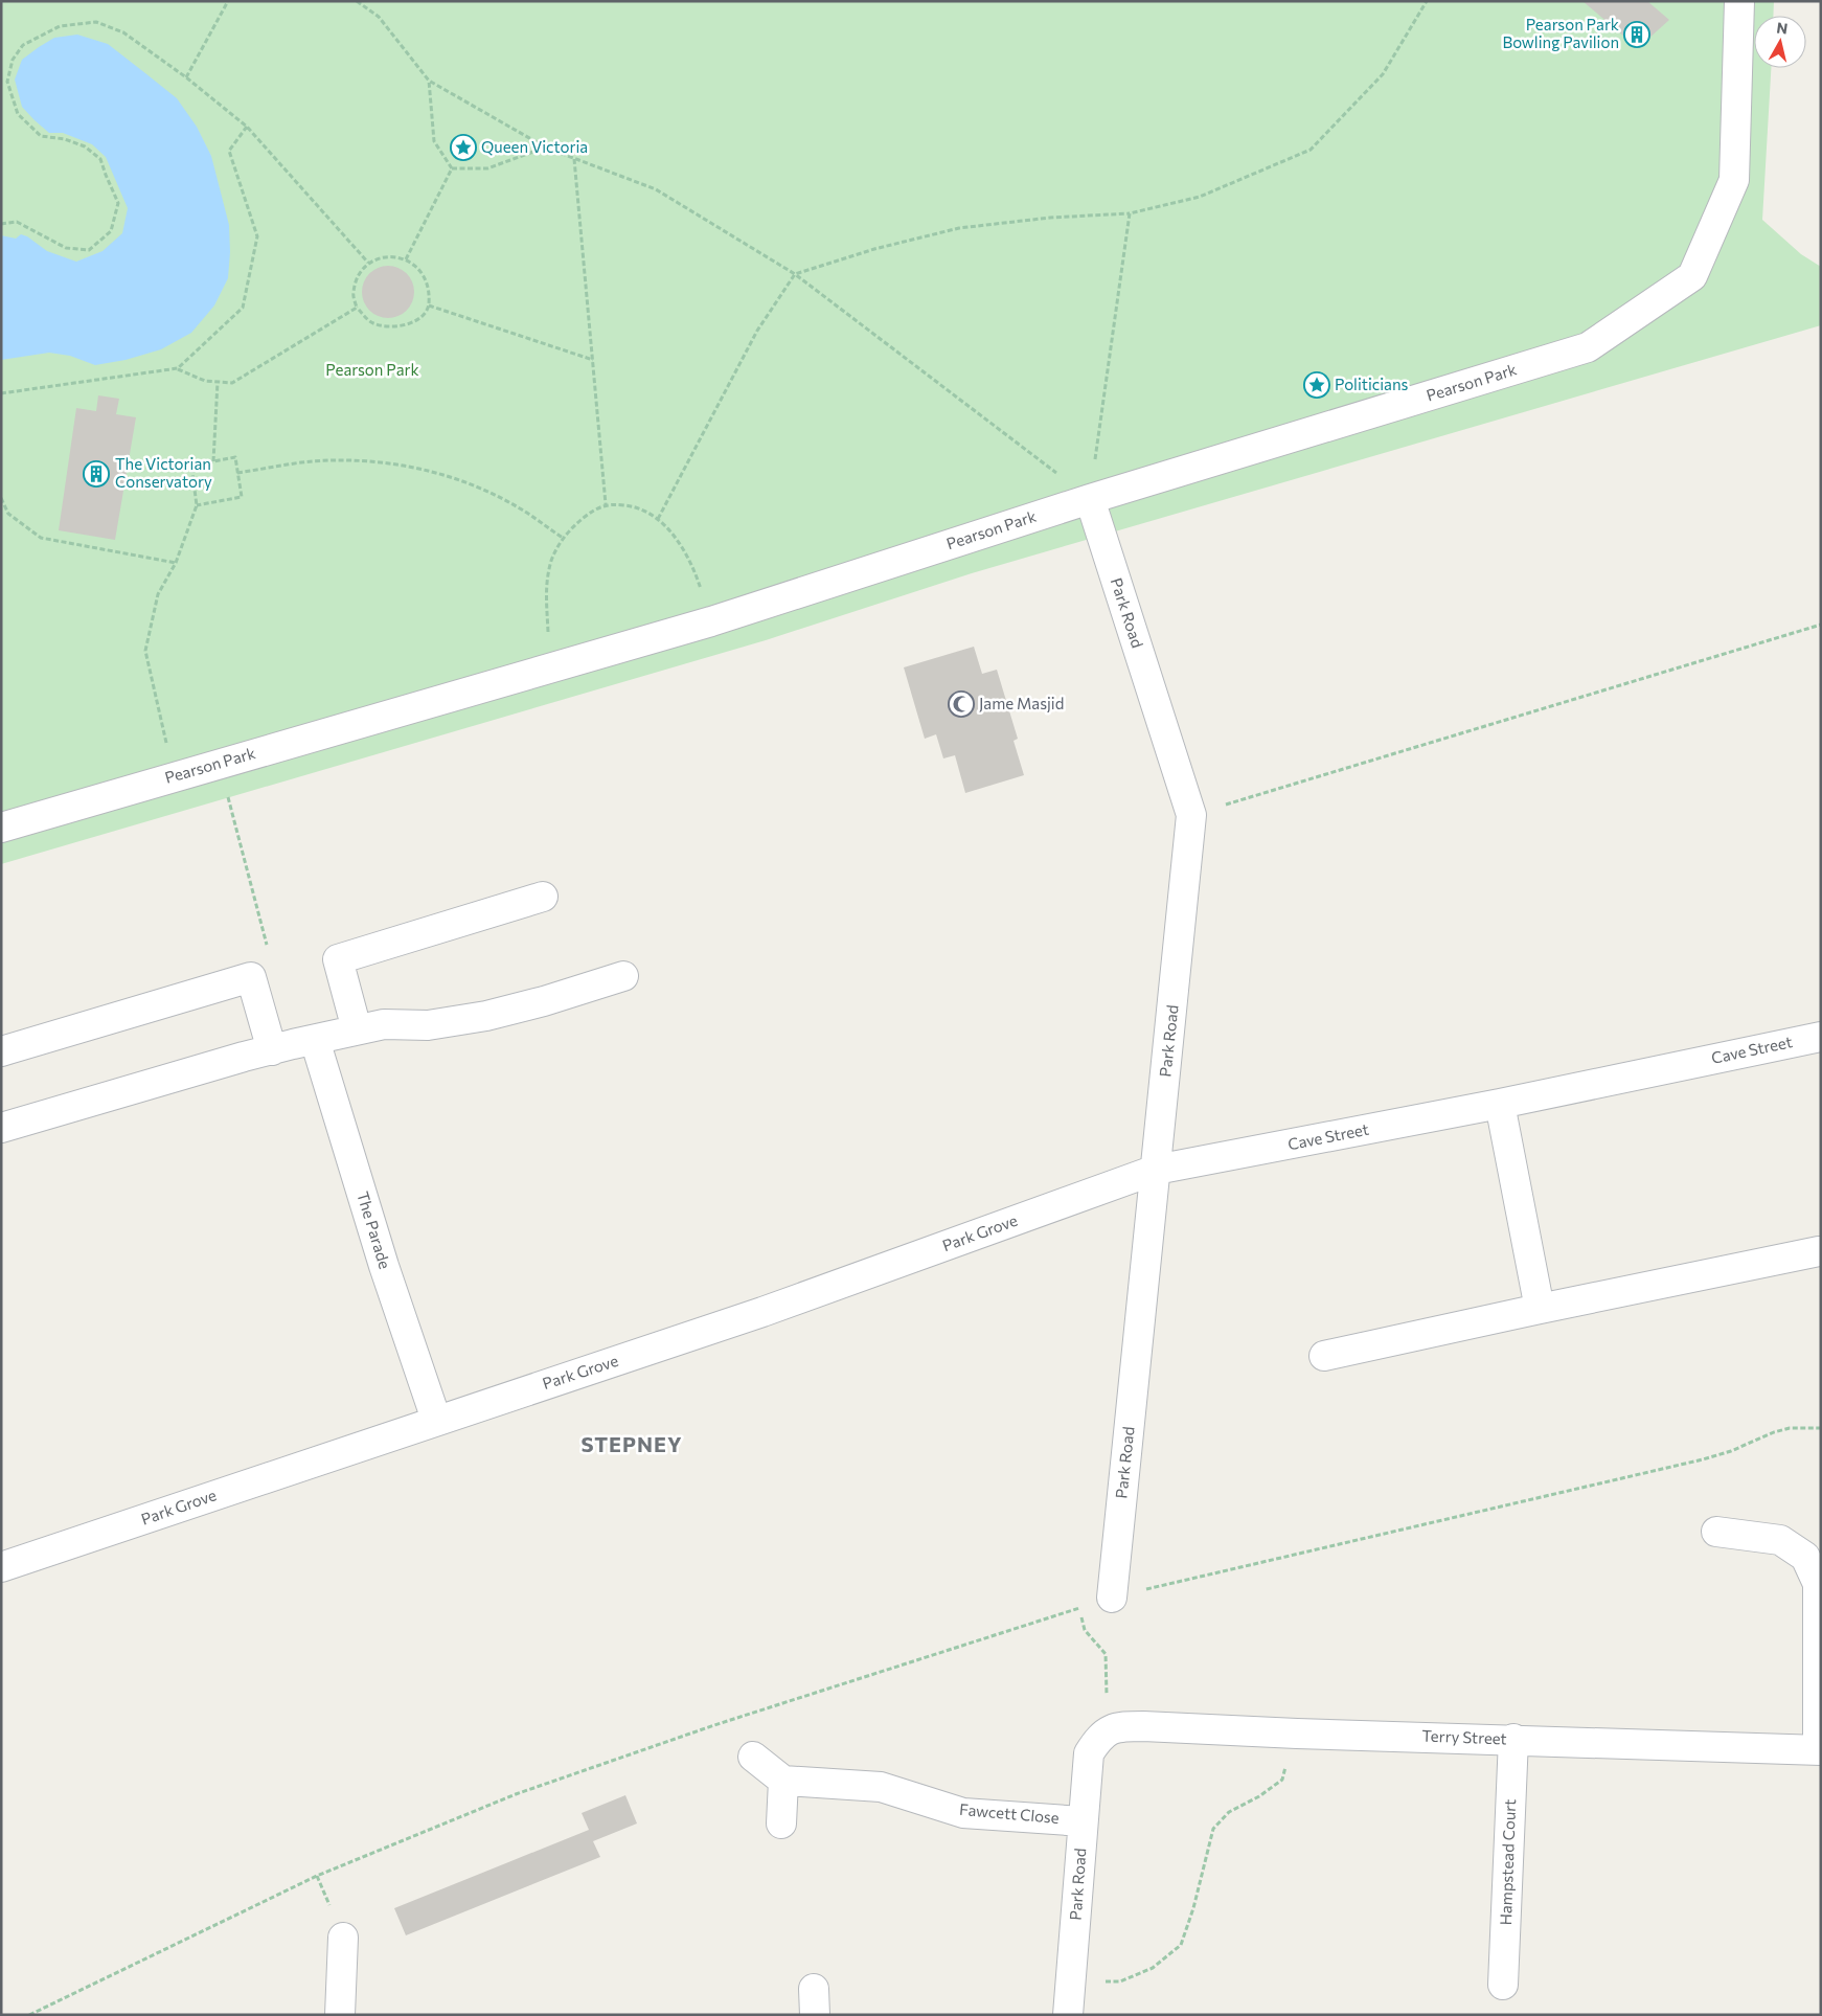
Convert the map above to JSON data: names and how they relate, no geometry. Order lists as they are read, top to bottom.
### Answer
{
  "streets": {
    "street": [
      "Pearson Park",
      "Park Road",
      "Cave Street",
      "The Parade",
      "Park Grove",
      "Terry Street",
      "Fawcett Close",
      "Hampstead Court"
    ]
  },
  "crossings": [
    ["Pearson Park", "Park Road"],
    ["Park Road", "Cave Street"],
    ["Park Road", "Park Grove"],
    ["Park Road", "Terry Street"],
    ["Park Road", "Fawcett Close"],
    ["Cave Street", "Park Grove"],
    ["The Parade", "Park Grove"],
    ["Terry Street", "Hampstead Court"]
  ],
  "districts": ["STEPNEY"],
  "parks": ["Pearson Park"],
  "places": {
    "building": ["Pearson Park Bowling Pavilion", "The Victorian Conservatory"],
    "place": ["Queen Victoria", "Politicians"],
    "mosque": ["Jame Masjid"]
  },
  "north": "top"
}
